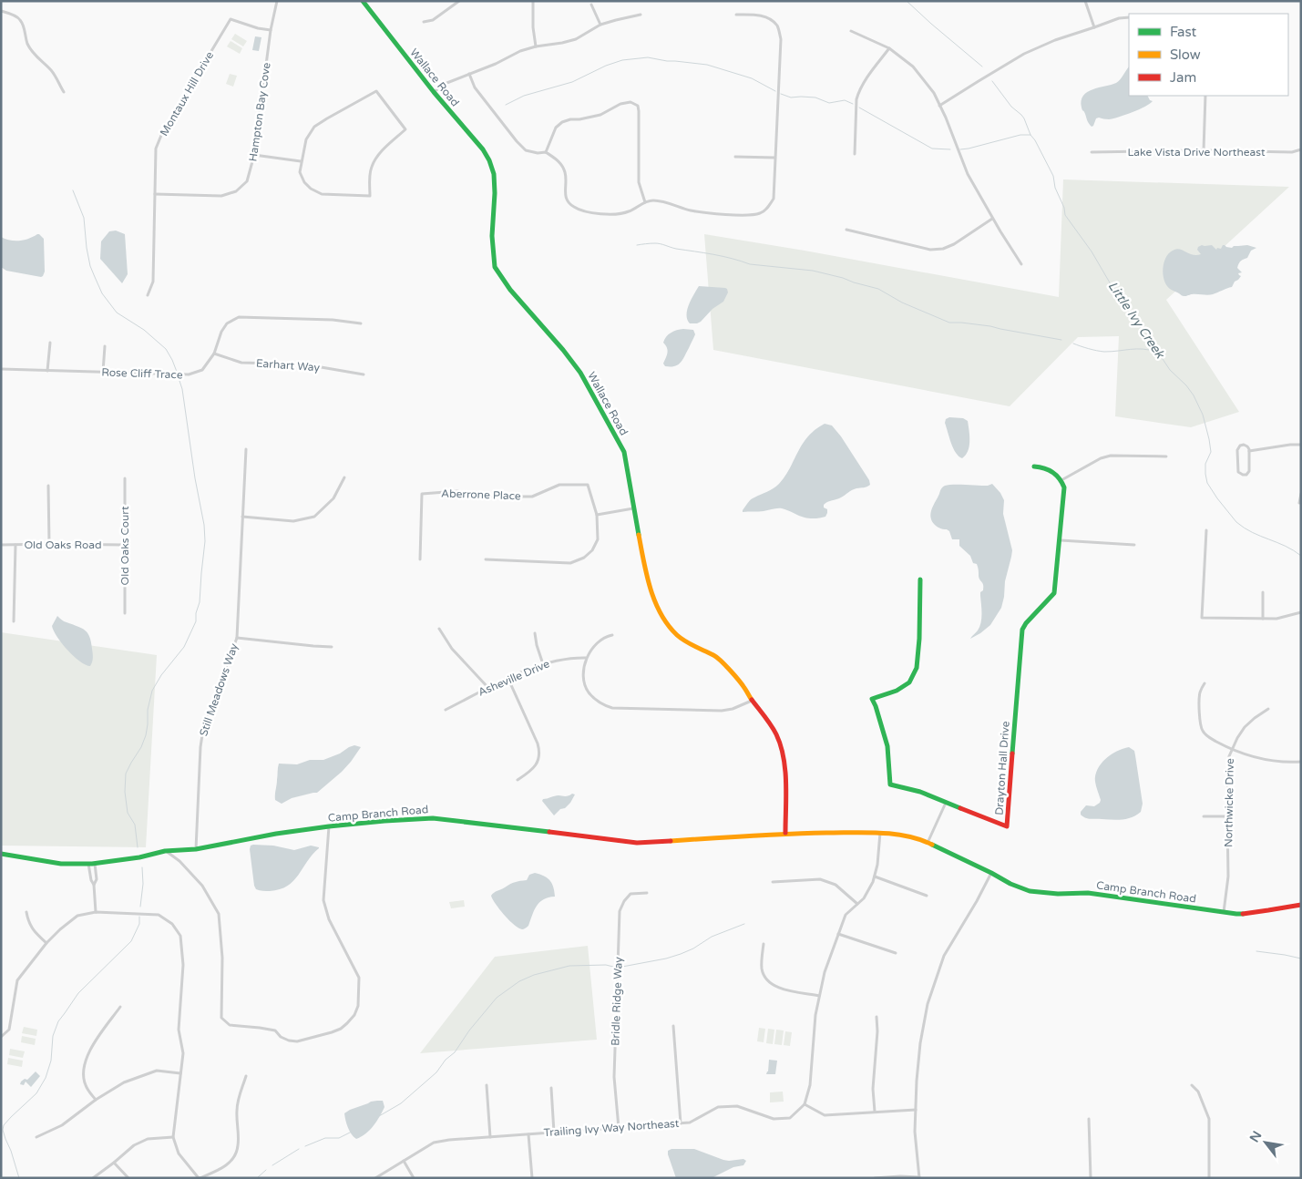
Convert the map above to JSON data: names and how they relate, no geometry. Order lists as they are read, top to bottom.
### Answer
{
  "streets": {
    "street": [
      "Wallace Road",
      "Montaux Hill Drive",
      "Hampton Bay Cove",
      "Lake Vista Drive Northeast",
      "Earhart Way",
      "Rose Cliff Trace",
      "Aberrone Place",
      "Old Oaks Road",
      "Old Oaks Court",
      "Asheville Drive",
      "Still Meadows Way",
      "Drayton Hall Drive",
      "Northwicke Drive",
      "Camp Branch Road",
      "Bridle Ridge Way",
      "Trailing Ivy Way Northeast"
    ]
  },
  "crossings": [
    ["Wallace Road", "Camp Branch Road"],
    ["Montaux Hill Drive", "Hampton Bay Cove"],
    ["Earhart Way", "Rose Cliff Trace"],
    ["Old Oaks Road", "Old Oaks Court"],
    ["Still Meadows Way", "Camp Branch Road"],
    ["Northwicke Drive", "Camp Branch Road"],
    ["Bridle Ridge Way", "Trailing Ivy Way Northeast"]
  ],
  "water": ["Little Ivy Creek"],
  "legend": ["Fast", "Slow", "Jam"],
  "north": "top left"
}
